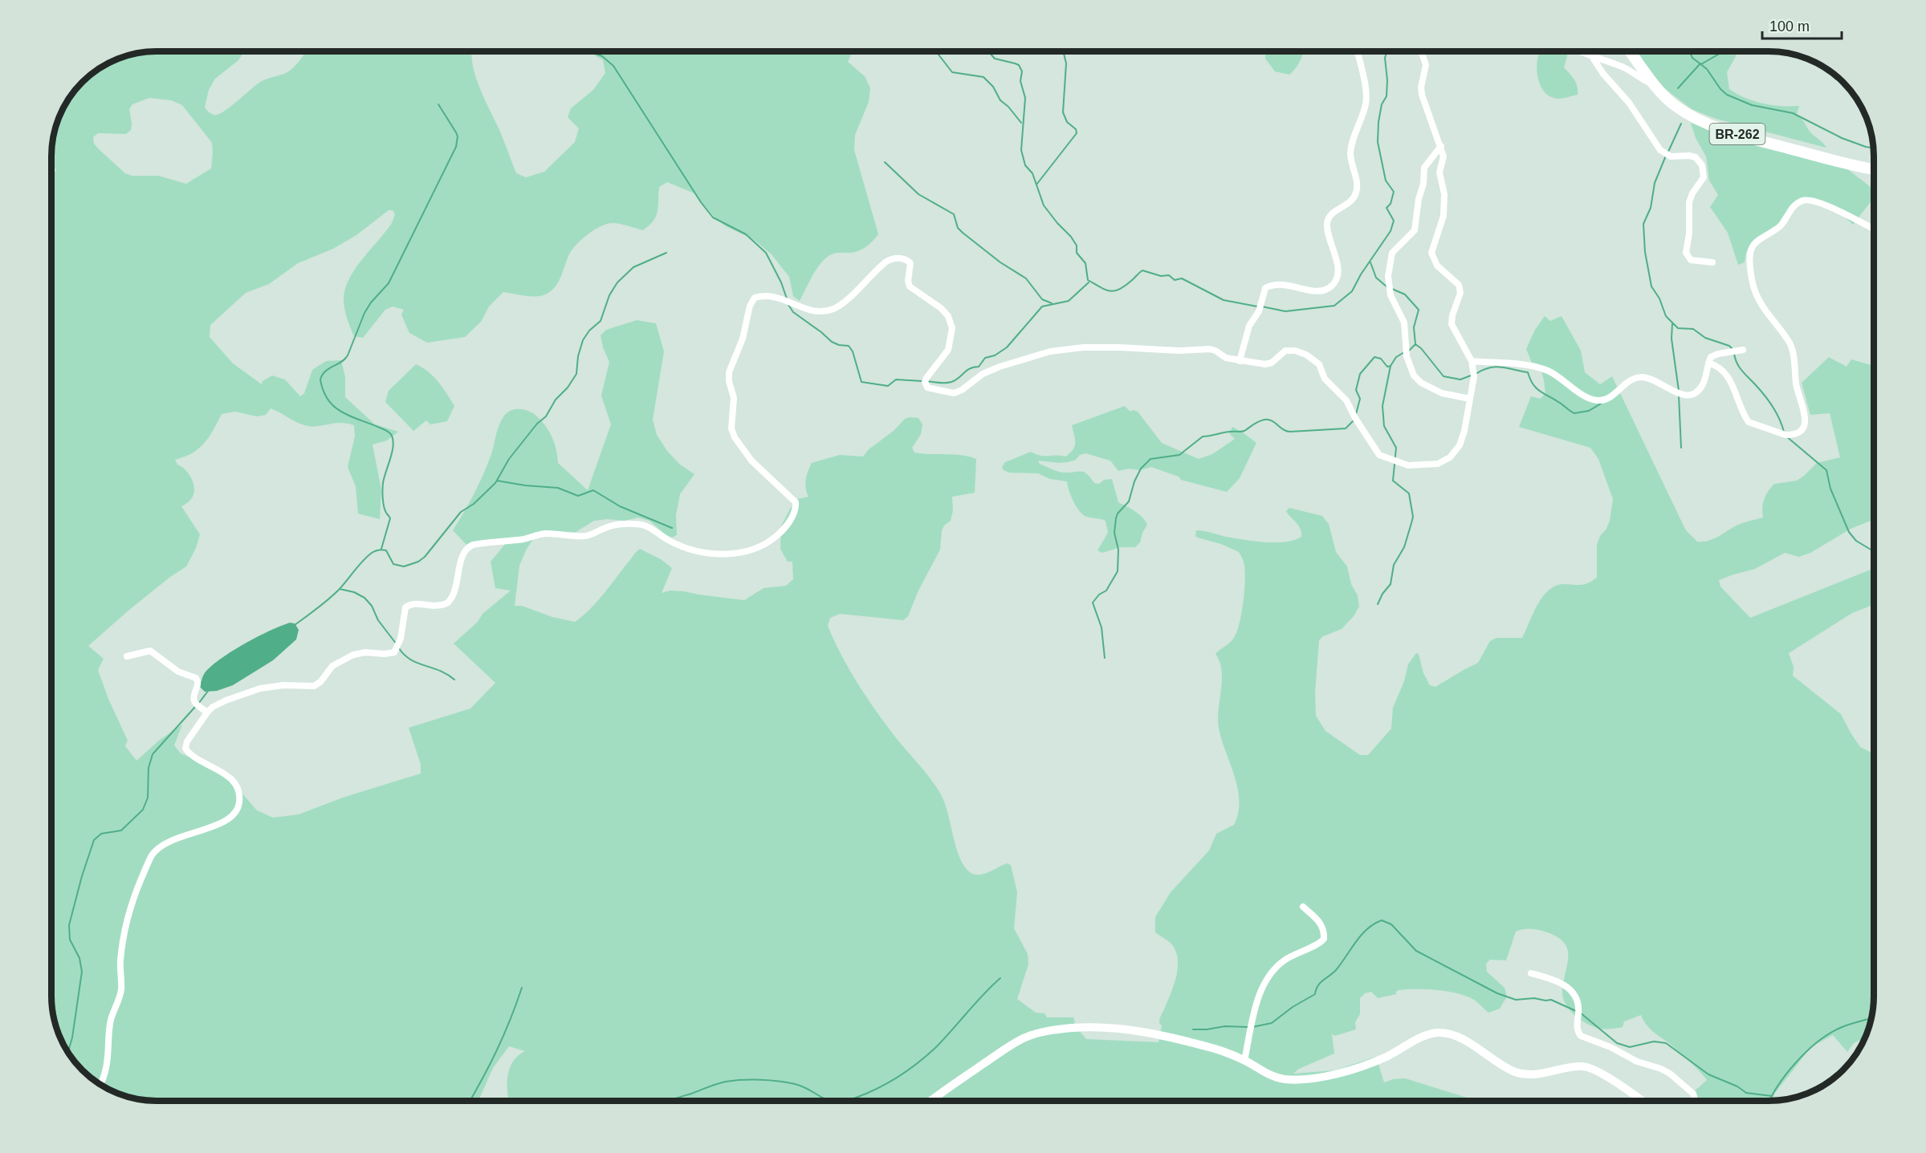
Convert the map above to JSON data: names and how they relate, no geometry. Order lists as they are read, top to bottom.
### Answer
{
  "streets": {
    "highway": ["BR-262"]
  },
  "scale_bar": "100 m"
}
